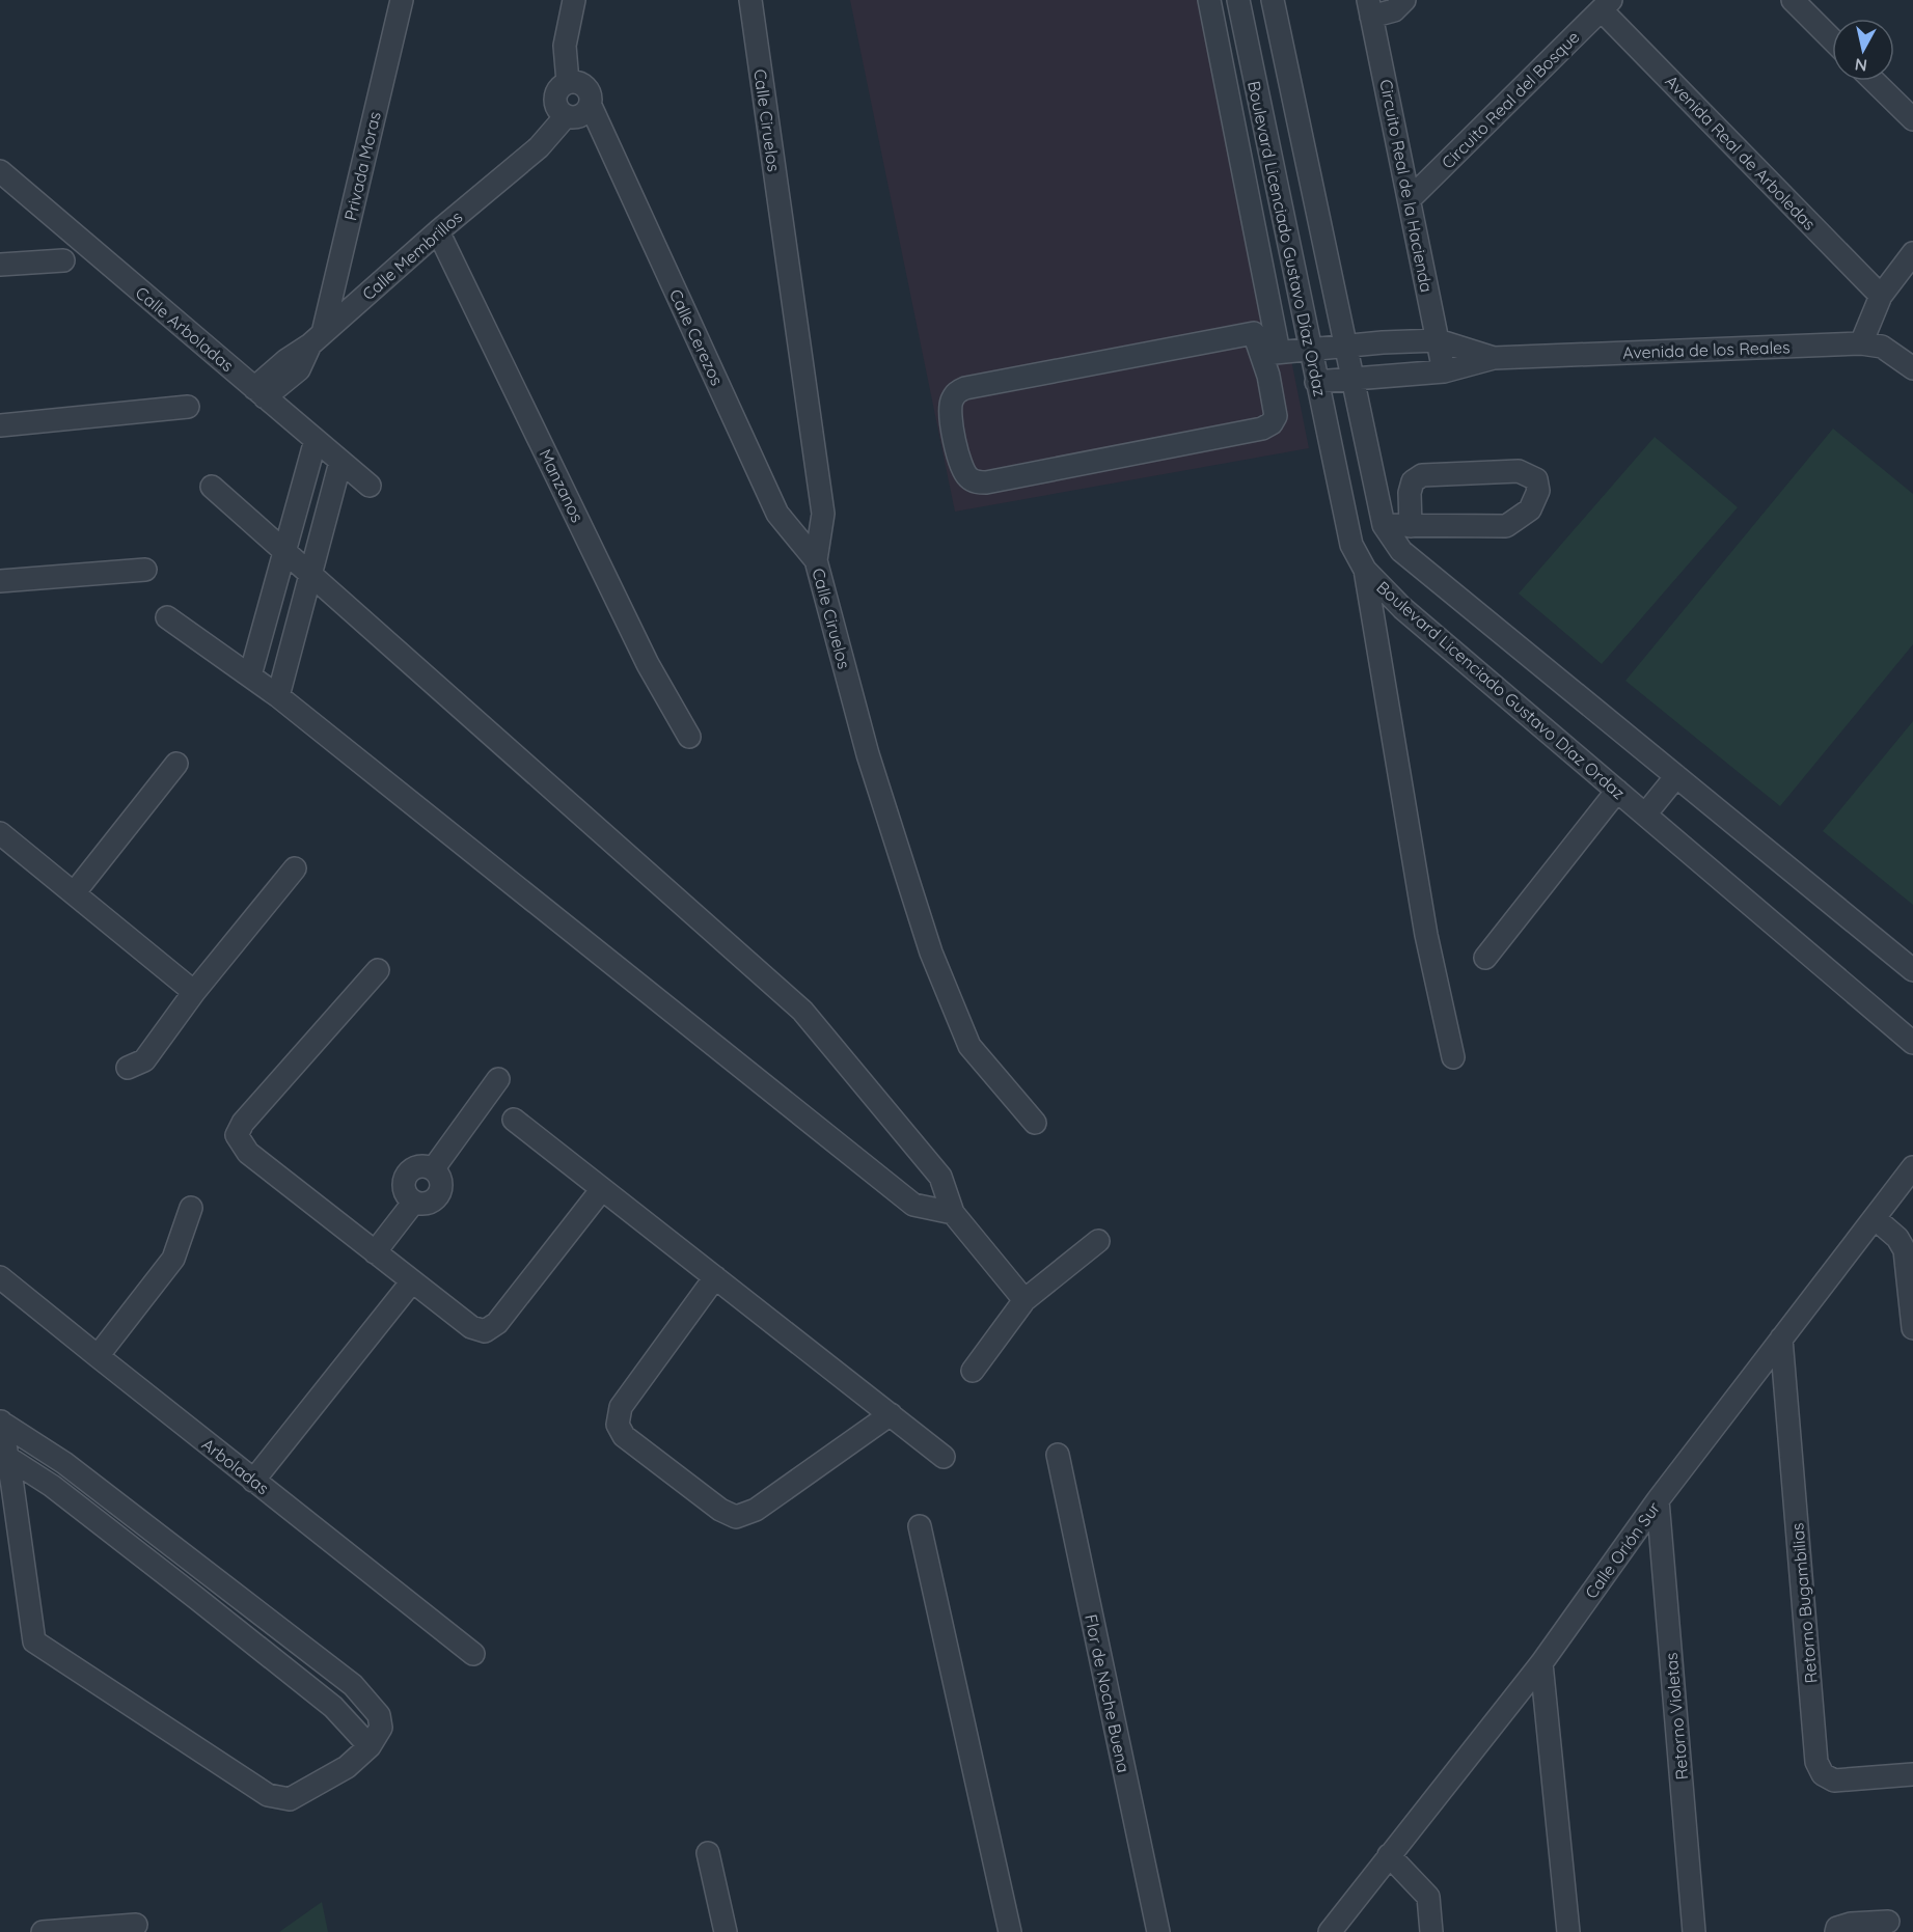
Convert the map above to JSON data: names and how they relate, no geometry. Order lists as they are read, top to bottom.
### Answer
{
  "streets": {
    "street": [
      "Circuito Real del Bosque",
      "Calle Ciruelos",
      "Avenida Real de Arboledas",
      "Privada Moras",
      "Circuito Real de la Hacienda",
      "Boulevard Licenciado Gustavo Díaz Ordaz",
      "Calle Membrillos",
      "Calle Arboladas",
      "Calle Cerezos",
      "Avenida de los Reales",
      "Manzanos",
      "Arboladas",
      "Calle Orión Sur",
      "Retorno Bugambilias",
      "Flor de Noche Buena",
      "Retorno Violetas"
    ]
  },
  "crossings": [
    ["Circuito Real del Bosque", "Avenida Real de Arboledas"],
    ["Circuito Real del Bosque", "Circuito Real de la Hacienda"],
    ["Calle Ciruelos", "Calle Cerezos"],
    ["Privada Moras", "Calle Membrillos"],
    ["Circuito Real de la Hacienda", "Avenida de los Reales"],
    ["Boulevard Licenciado Gustavo Díaz Ordaz", "Avenida de los Reales"],
    ["Calle Membrillos", "Calle Arboladas"],
    ["Calle Membrillos", "Calle Cerezos"],
    ["Calle Membrillos", "Manzanos"],
    ["Calle Orión Sur", "Retorno Bugambilias"],
    ["Calle Orión Sur", "Retorno Violetas"]
  ],
  "north": "bottom"
}
